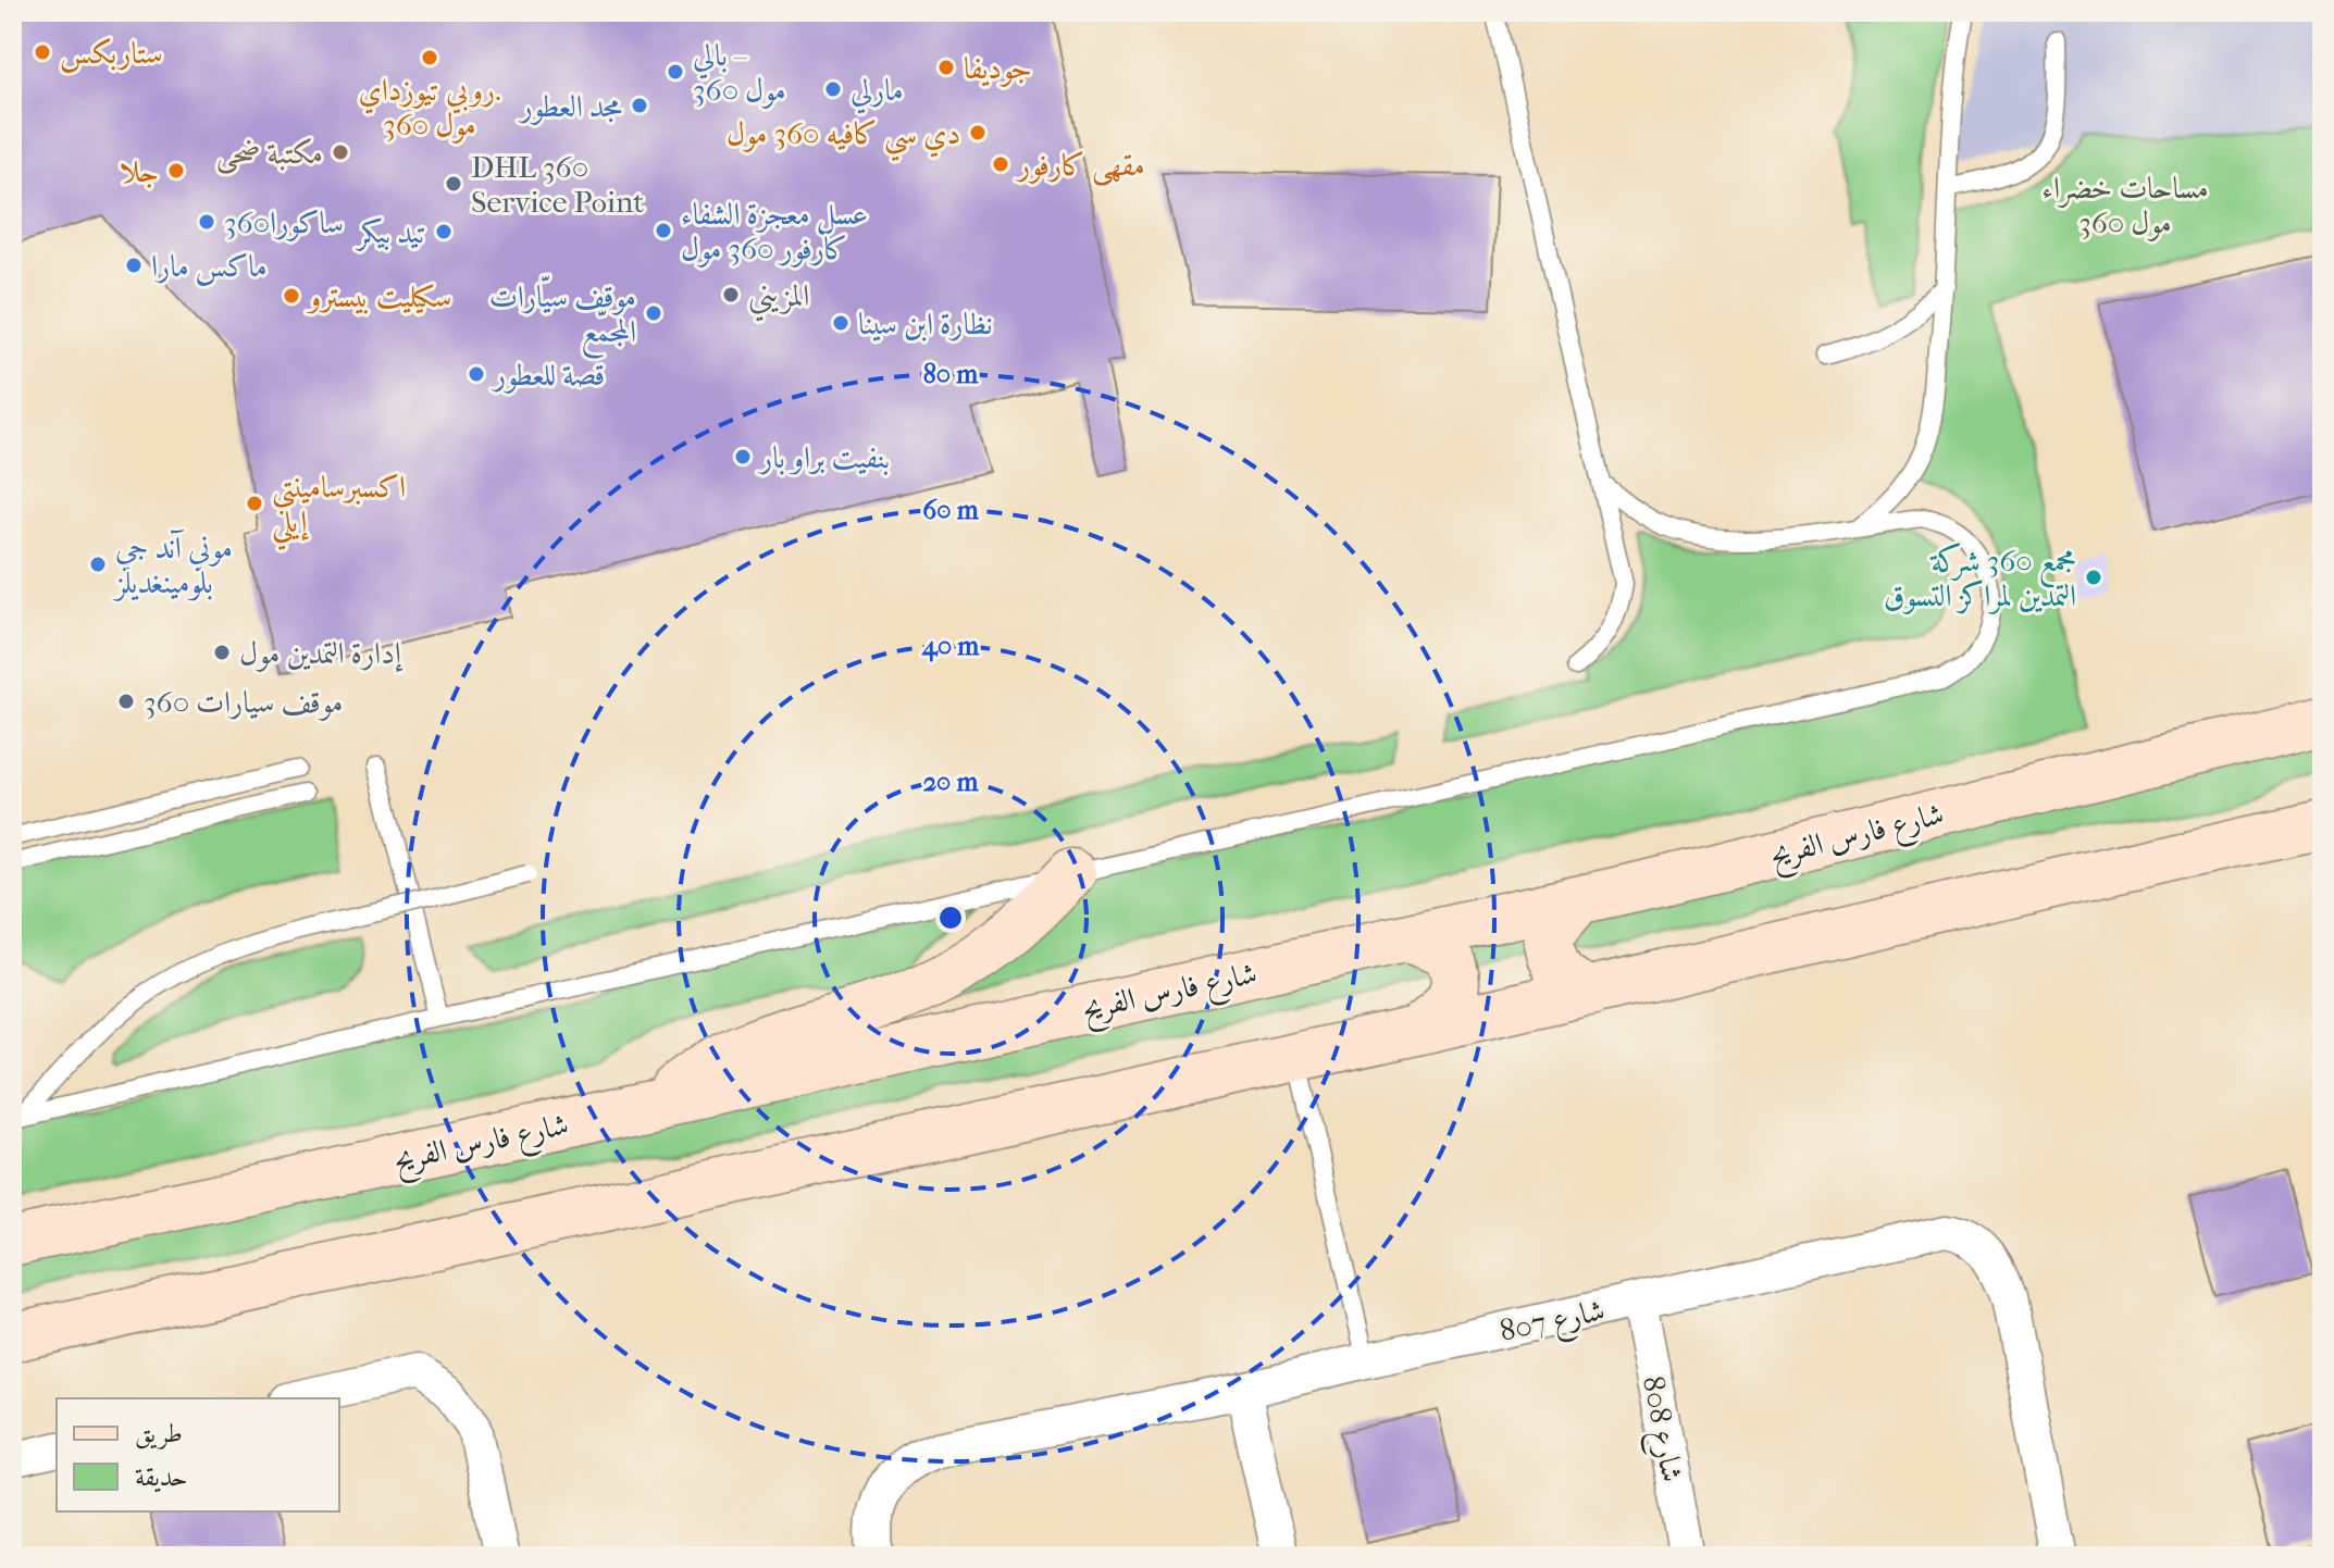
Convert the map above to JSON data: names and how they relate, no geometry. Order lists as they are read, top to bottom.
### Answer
{
  "streets": {
    "street": ["شارع فارس الفريح", "شارع 807", "شارع 808"]
  },
  "crossings": [
    ["شارع 807", "شارع 808"]
  ],
  "parks": ["مساحات خضراء 360 مول"],
  "places": [
    "ستاربكس",
    "روبي تيوزداي. 360 مول",
    "جوديفا",
    "بالي – 360 مول",
    "مارلي",
    "مجد العطور",
    "دي سي كافيه 360 مول",
    "مكتبة ضحى",
    "مقهى كارفور",
    "جلا",
    "DHL 360 Service Point",
    "ساكورا360",
    "عسل معجزة الشفاء كارفور 360 مول",
    "تيد بيكر",
    "ماكس مارا",
    "المزيني",
    "سكيليت بيسترو",
    "موقف سيّارات المجمّع",
    "نظارة ابن سينا",
    "قصة للعطور",
    "بنفيت براو بار",
    "اكسبرسامينتي إيلي",
    "موني آند جي بلومينغديلز",
    "مجمع 360 شركة التمدين لمراكز التسوق",
    "إدارة التمدين مول",
    "موقف سيارات 360"
  ],
  "legend": ["طريق", "حديقة"],
  "rings": [
    "80 m",
    "60 m",
    "40 m",
    "20 m"
  ]
}
